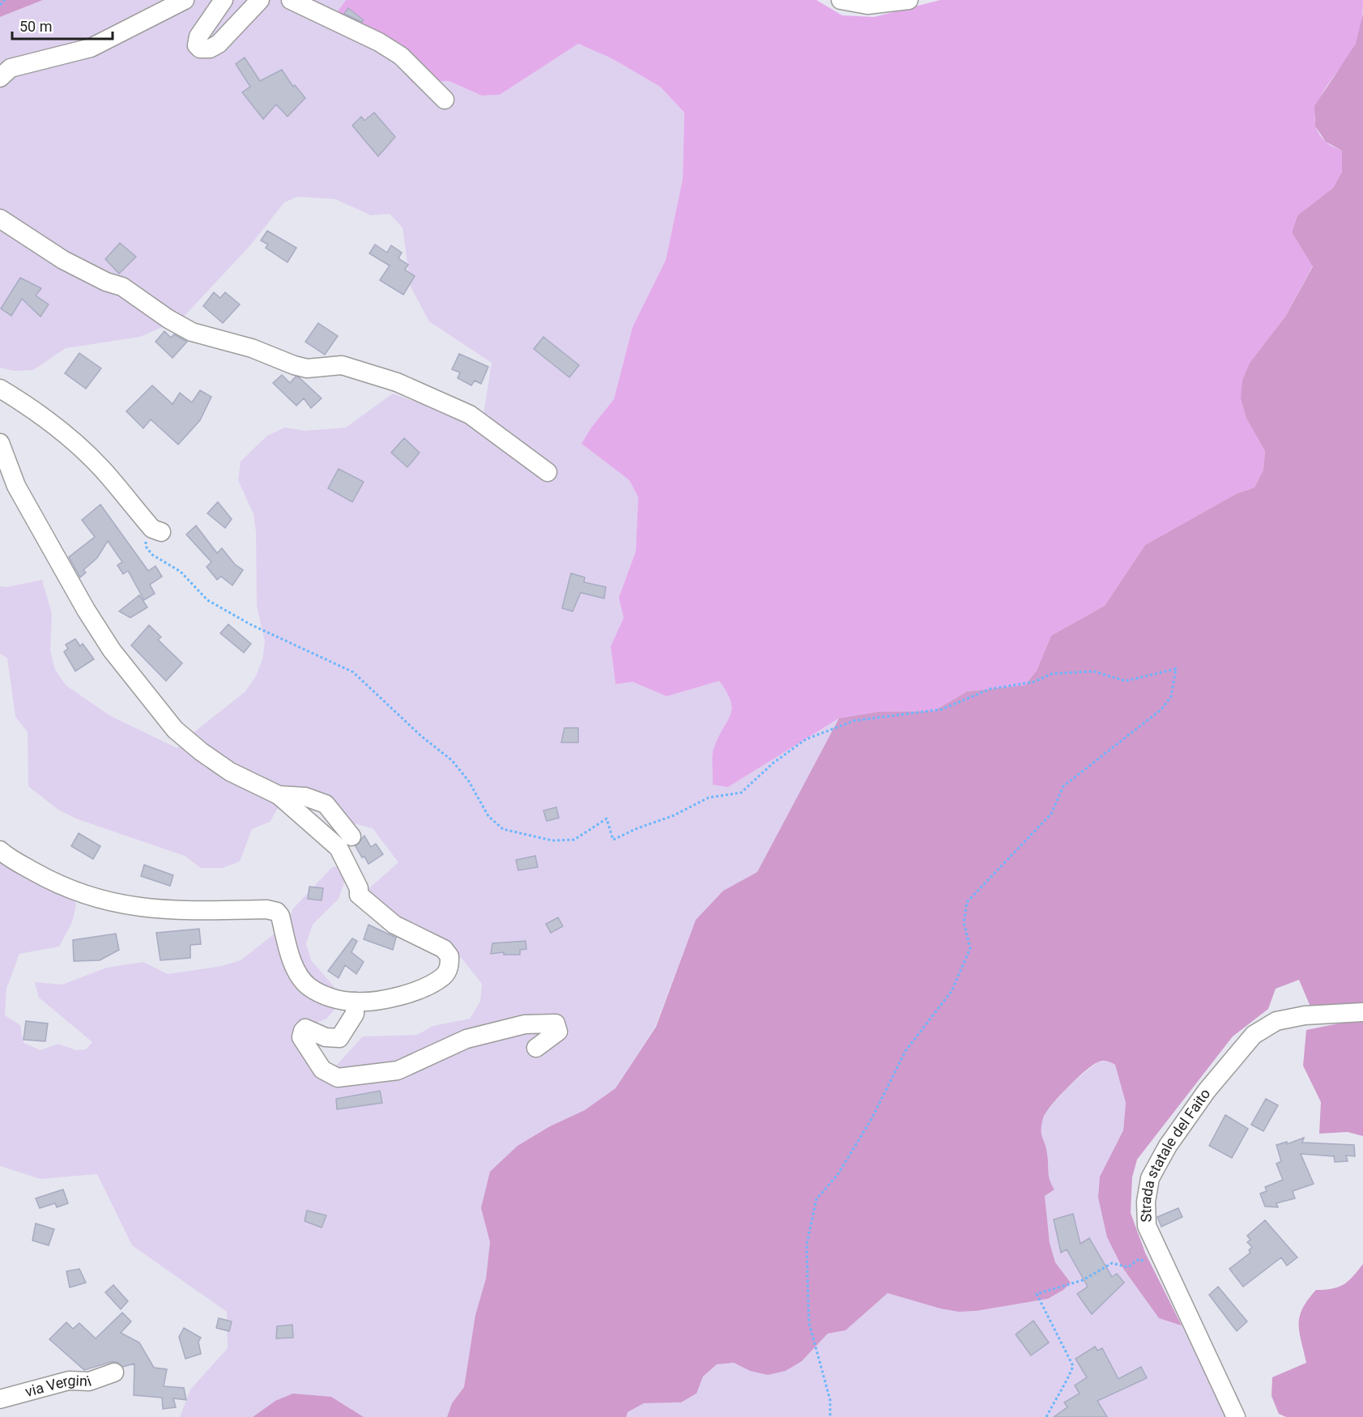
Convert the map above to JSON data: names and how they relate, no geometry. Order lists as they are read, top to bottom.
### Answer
{
  "streets": {
    "street": ["Strada statale del Faito", "via Vergini"]
  },
  "scale_bar": "50 m"
}
